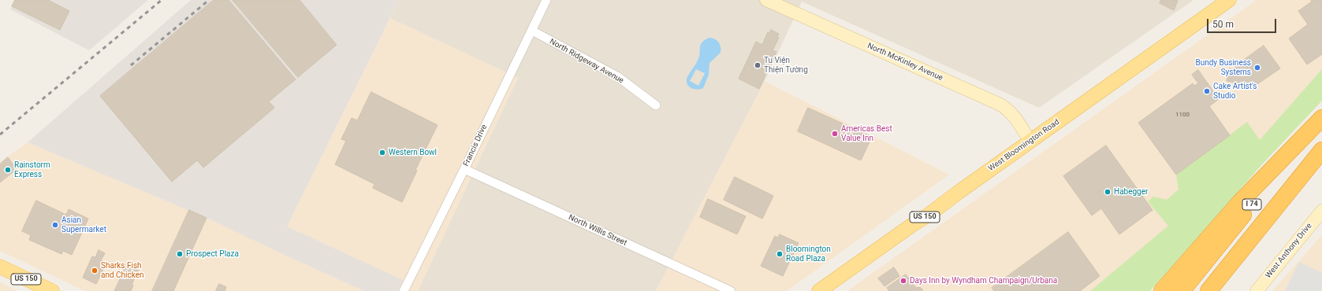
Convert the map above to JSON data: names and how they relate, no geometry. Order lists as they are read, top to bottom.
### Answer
{
  "streets": {
    "highway": ["I 74"],
    "main road": ["West Bloomington Road", "US 150"],
    "street": [
      "North Ridgeway Avenue",
      "North McKinley Avenue",
      "Francis Drive",
      "North Willis Street",
      "West Anthony Drive"
    ]
  },
  "crossings": [
    ["North Ridgeway Avenue", "Francis Drive"],
    ["North McKinley Avenue", "West Bloomington Road"],
    ["Francis Drive", "North Willis Street"]
  ],
  "places": [
    "Tu Viện Thiện Tường",
    "Bundy Business Systems",
    "Cake Artist's Studio",
    "Americas Best Value Inn",
    "Western Bowl",
    "Rainstorm Express",
    "Habegger",
    "Asian Supermarket",
    "Prospect Plaza",
    "Bloomington Road Plaza",
    "Sharks Fish and Chicken",
    "Days Inn by Wyndham Champaign/Urbana"
  ],
  "house_numbers": ["1100"],
  "scale_bar": "50 m"
}
